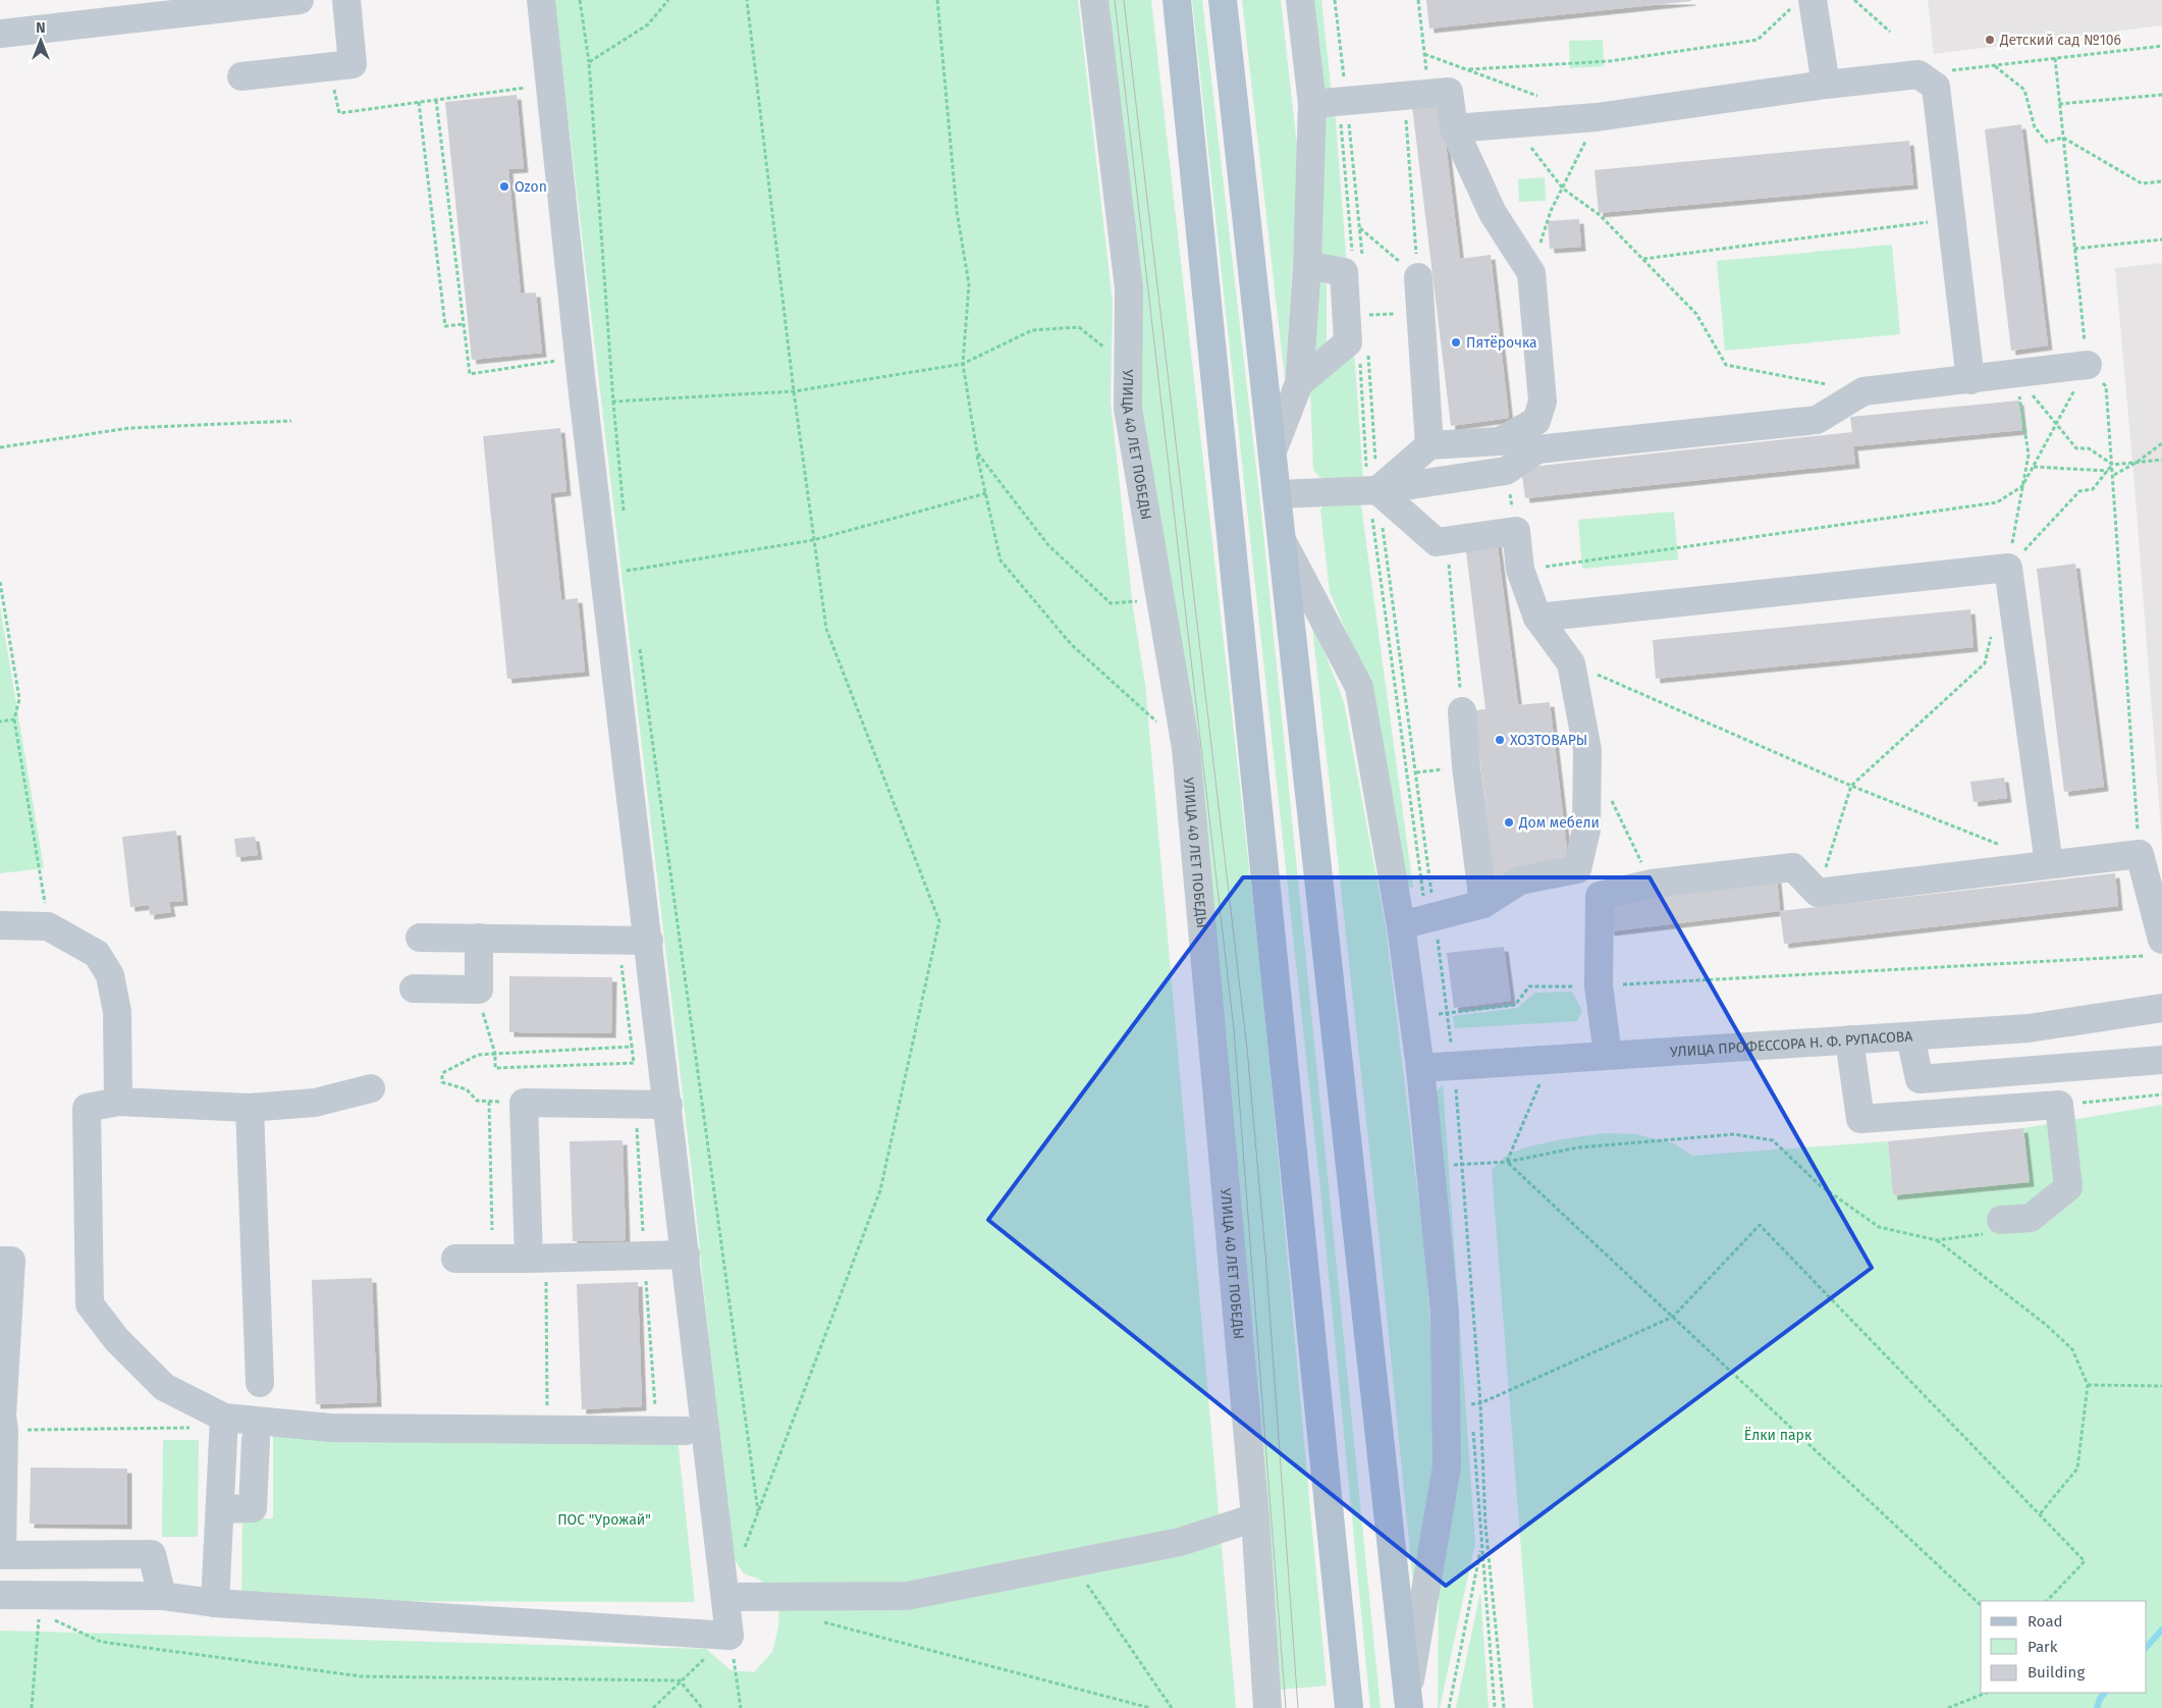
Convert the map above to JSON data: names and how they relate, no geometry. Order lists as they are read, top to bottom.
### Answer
{
  "streets": {
    "street": ["УЛИЦА 40 ЛЕТ ПОБЕДЫ", "УЛИЦА ПРОФЕССОРА Н. Ф. РУПАСОВА"]
  },
  "parks": ["Ёлки парк", "ПОС \"Урожай\""],
  "places": [
    "Детский сад №106",
    "Ozon",
    "Пятёрочка",
    "ХОЗТОВАРЫ",
    "Дом мебели"
  ],
  "legend": ["Road", "Park", "Building"],
  "north": "top"
}
